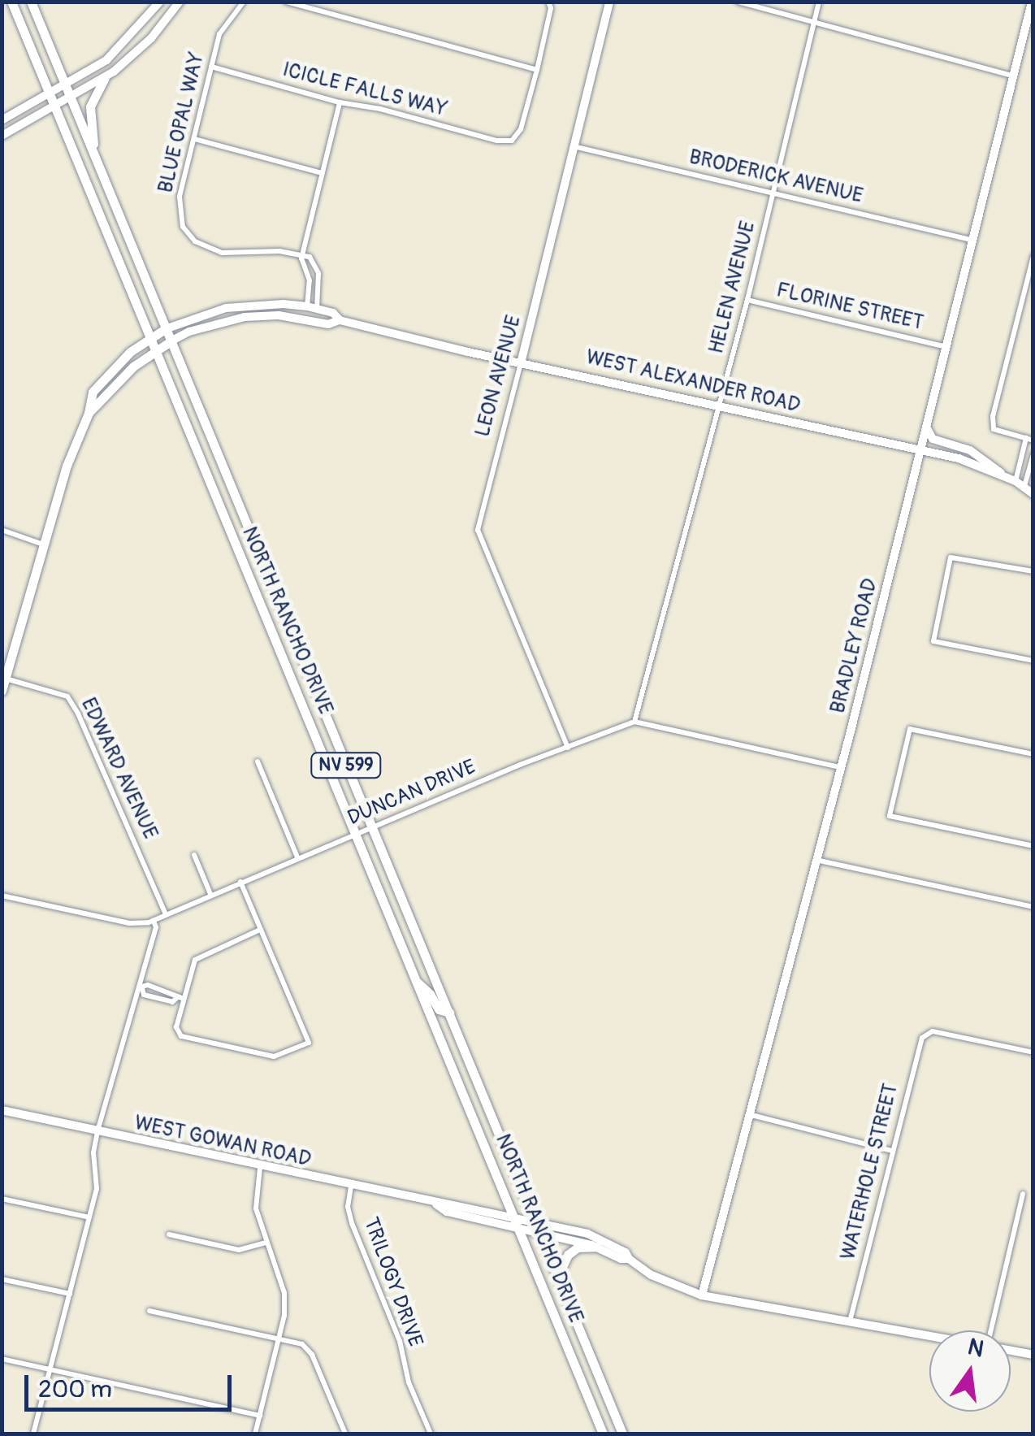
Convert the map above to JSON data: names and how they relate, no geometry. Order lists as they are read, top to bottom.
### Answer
{
  "streets": {
    "main road": ["NORTH RANCHO DRIVE", "NV 599"],
    "street": [
      "ICICLE FALLS WAY",
      "BLUE OPAL WAY",
      "BRODERICK AVENUE",
      "HELEN AVENUE",
      "FLORINE STREET",
      "LEON AVENUE",
      "WEST ALEXANDER ROAD",
      "BRADLEY ROAD",
      "EDWARD AVENUE",
      "DUNCAN DRIVE",
      "WEST GOWAN ROAD",
      "WATERHOLE STREET",
      "TRILOGY DRIVE"
    ]
  },
  "crossings": [
    ["ICICLE FALLS WAY", "BLUE OPAL WAY"],
    ["BRODERICK AVENUE", "HELEN AVENUE"],
    ["BRODERICK AVENUE", "LEON AVENUE"],
    ["BRODERICK AVENUE", "BRADLEY ROAD"],
    ["HELEN AVENUE", "FLORINE STREET"],
    ["HELEN AVENUE", "WEST ALEXANDER ROAD"],
    ["HELEN AVENUE", "DUNCAN DRIVE"],
    ["FLORINE STREET", "BRADLEY ROAD"],
    ["LEON AVENUE", "WEST ALEXANDER ROAD"],
    ["LEON AVENUE", "DUNCAN DRIVE"],
    ["WEST ALEXANDER ROAD", "NORTH RANCHO DRIVE"],
    ["WEST ALEXANDER ROAD", "BRADLEY ROAD"],
    ["NORTH RANCHO DRIVE", "DUNCAN DRIVE"],
    ["NORTH RANCHO DRIVE", "WEST GOWAN ROAD"],
    ["BRADLEY ROAD", "WEST GOWAN ROAD"],
    ["EDWARD AVENUE", "DUNCAN DRIVE"],
    ["WEST GOWAN ROAD", "WATERHOLE STREET"],
    ["WEST GOWAN ROAD", "TRILOGY DRIVE"]
  ],
  "scale_bar": "200 m",
  "north": "top"
}
